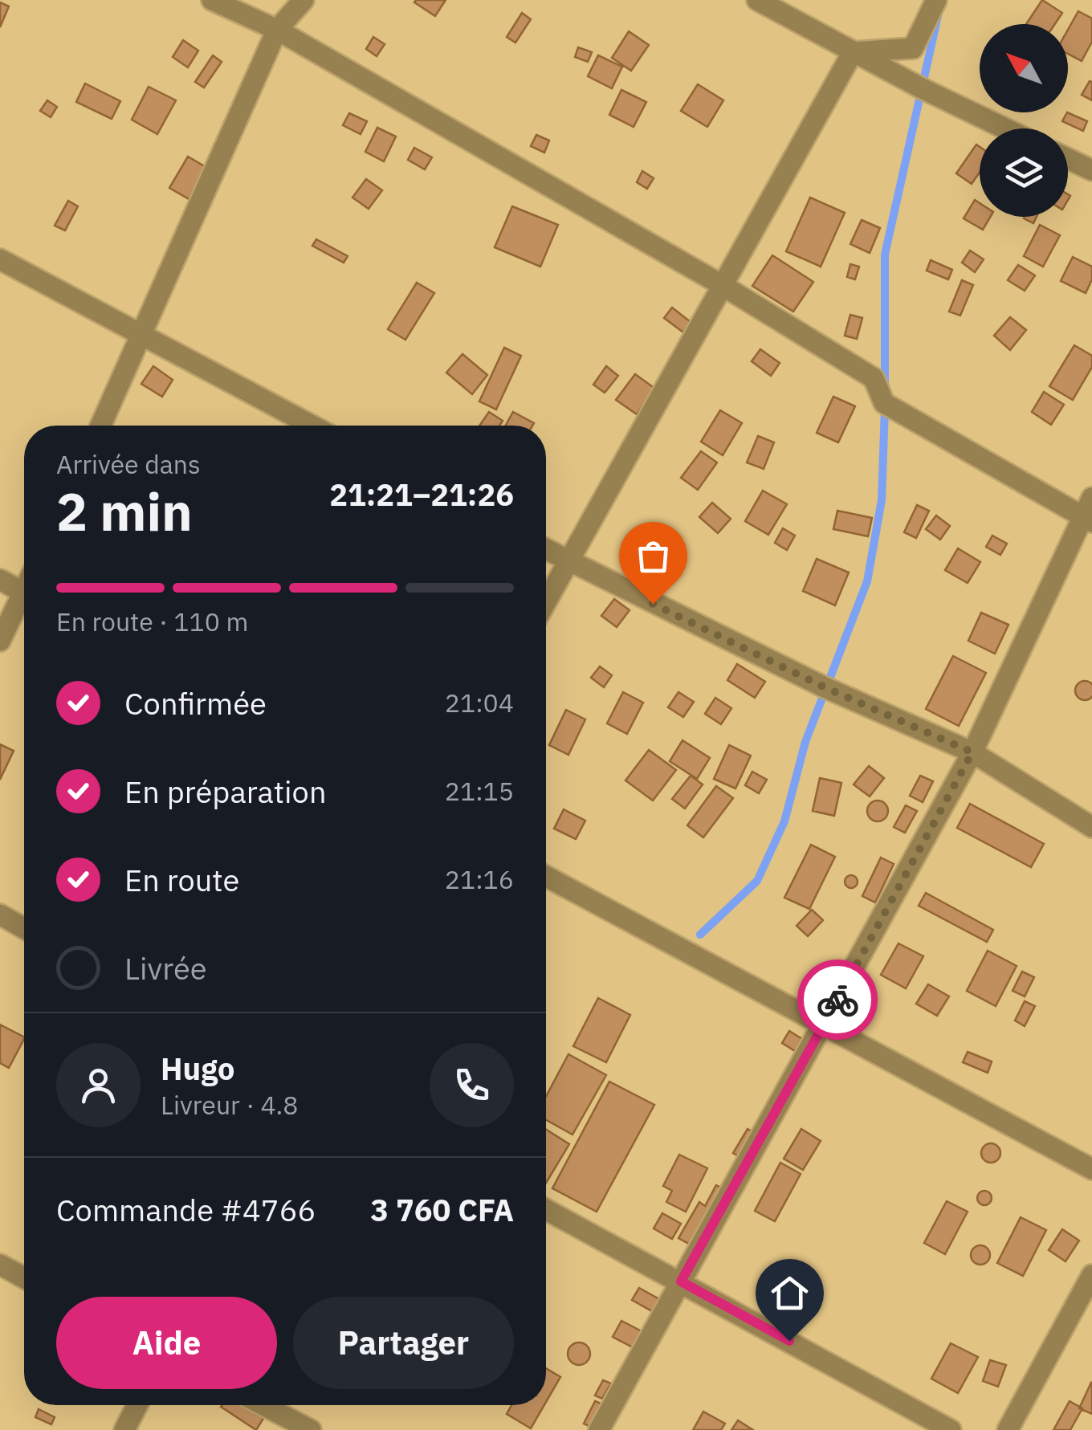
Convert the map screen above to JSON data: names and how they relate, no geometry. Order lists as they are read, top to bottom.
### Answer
{
  "north": "top left",
  "page": {
    "heading": ["2 min", "Arrivée dans", "21:21–21:26"],
    "panel": [
      "Hugo",
      "Livreur · 4.8",
      "Commande #4766",
      "3 760 CFA"
    ],
    "bar": "En route · 110 m",
    "list": [
      ["Confirmée", "21:04"],
      ["En préparation", "21:15"],
      ["En route", "21:16"],
      "Livrée"
    ],
    "buttons": ["Aide", "Partager"]
  }
}
